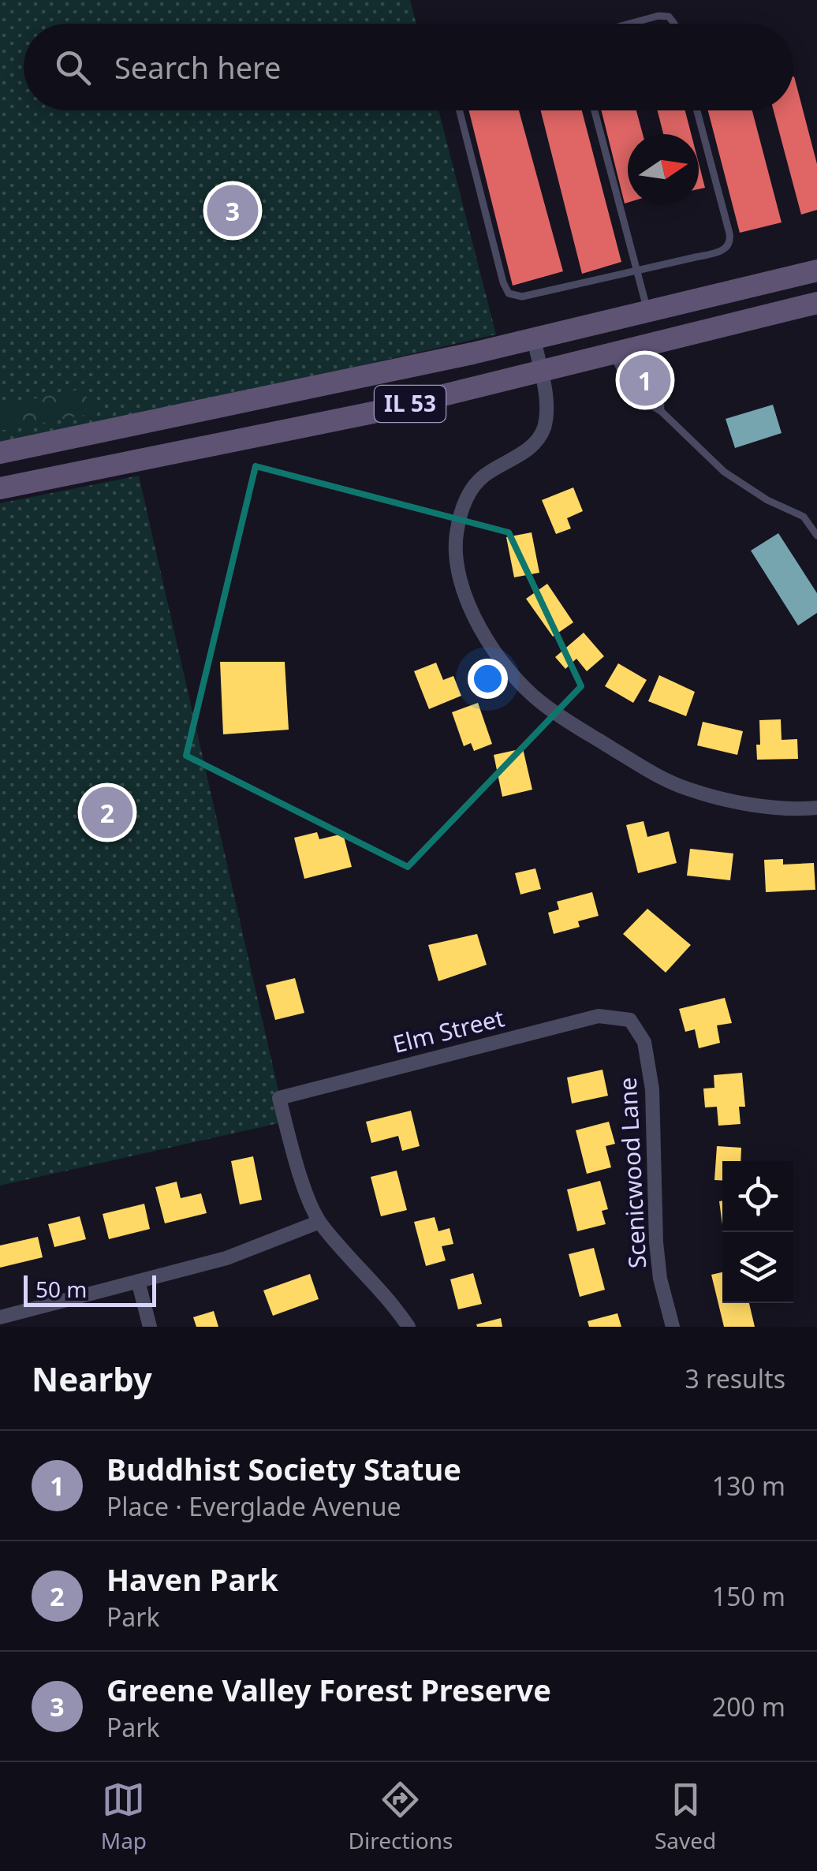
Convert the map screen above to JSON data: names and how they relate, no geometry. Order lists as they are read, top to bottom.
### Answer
{
  "streets": {
    "main road": ["IL 53"],
    "street": ["Elm Street", "Scenicwood Lane"]
  },
  "crossings": [
    ["Elm Street", "Scenicwood Lane"]
  ],
  "scale_bar": "50 m",
  "north": "right",
  "page": {
    "search": "Search here",
    "pins": ["3", "1", "2"],
    "scale": "50 m",
    "heading": ["Nearby", "3 results"],
    "list": [
      {
        "mark": "1",
        "name": "Buddhist Society Statue",
        "note": "Place · Everglade Avenue",
        "value": "130 m"
      },
      {
        "mark": "2",
        "name": "Haven Park",
        "note": "Park",
        "value": "150 m"
      },
      {
        "mark": "3",
        "name": "Greene Valley Forest Preserve",
        "note": "Park",
        "value": "200 m"
      }
    ],
    "nav": ["Map", "Directions", "Saved"]
  }
}
